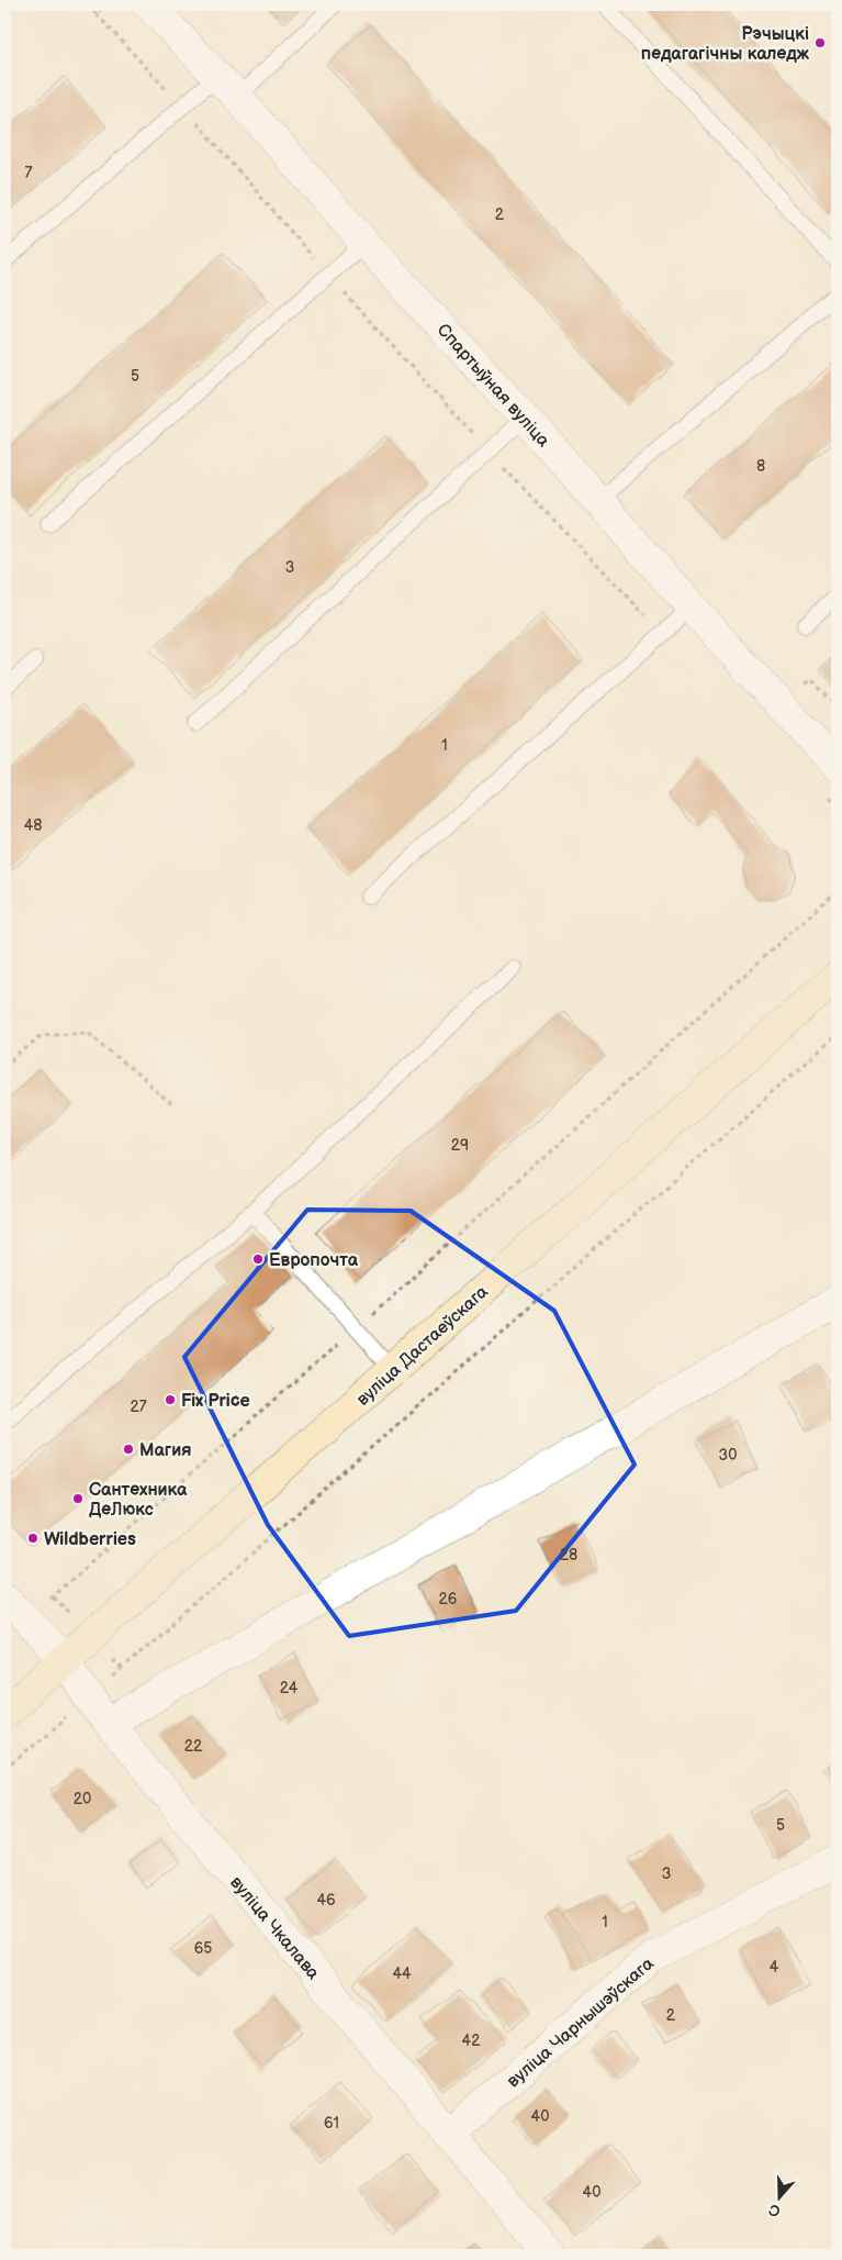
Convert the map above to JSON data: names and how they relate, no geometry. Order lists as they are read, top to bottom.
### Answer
{
  "streets": {
    "street": [
      "Спартыўная вуліца",
      "вуліца Дастаеўскага",
      "вуліца Чкалава",
      "вуліца Чарнышэўскага"
    ]
  },
  "crossings": [
    ["вуліца Дастаеўскага", "вуліца Чкалава"],
    ["вуліца Чкалава", "вуліца Чарнышэўскага"]
  ],
  "places": [
    "Рэчыцкі педагагічны каледж",
    "Европочта",
    "Fix Price",
    "Магия",
    "Сантехника ДеЛюкс",
    "Wildberries"
  ],
  "house_numbers": [
    "7",
    "2",
    "5",
    "8",
    "3",
    "1",
    "48",
    "29",
    "27",
    "30",
    "28",
    "26",
    "24",
    "22",
    "20",
    "5",
    "3",
    "46",
    "1",
    "65",
    "4",
    "44",
    "2",
    "42",
    "40",
    "61",
    "40"
  ],
  "north": "bottom"
}
